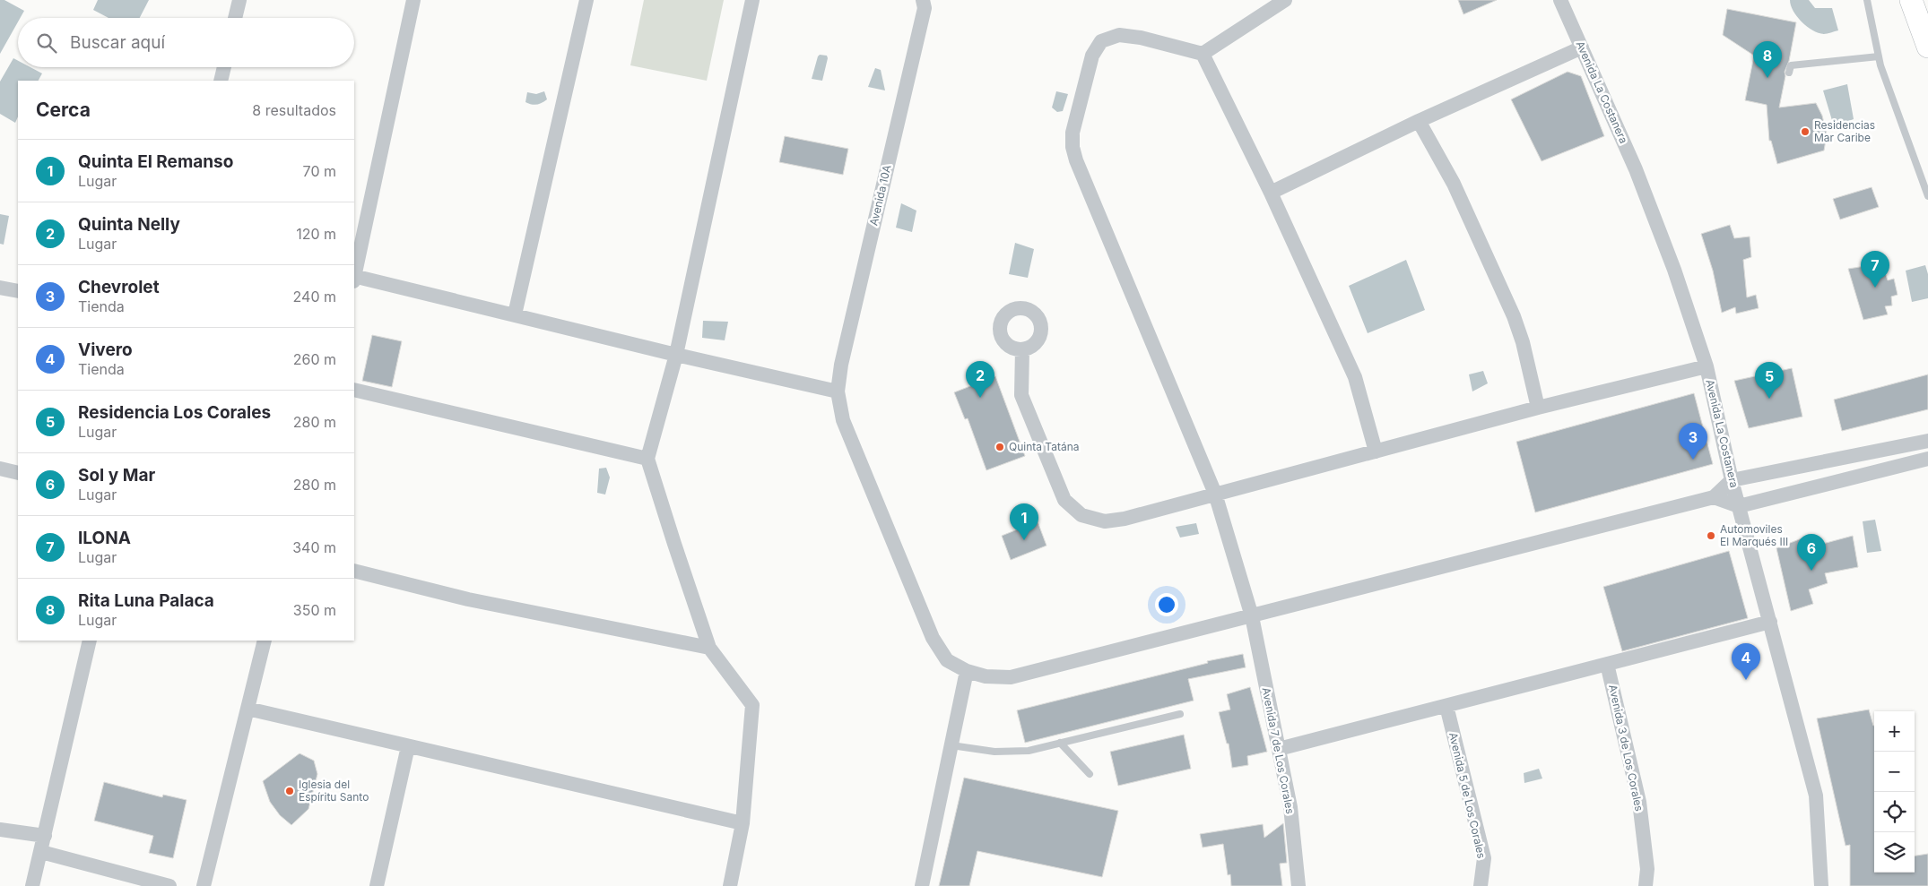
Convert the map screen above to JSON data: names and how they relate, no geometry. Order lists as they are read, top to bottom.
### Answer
{
  "streets": {
    "street": [
      "Avenida La Costanera",
      "Avenida 10A",
      "Avenida 3 de Los Corales",
      "Avenida 7 de Los Corales",
      "Avenida 5 de Los Corales"
    ]
  },
  "crossings": [
    ["Avenida 10A", "Avenida 7 de Los Corales"]
  ],
  "places": [
    "Residencias Mar Caribe",
    "Quinta Tatána",
    "Automoviles El Marqués III",
    "Iglesia del Espíritu Santo"
  ],
  "page": {
    "search": "Buscar aquí",
    "pins": [
      "8",
      "7",
      "2",
      "5",
      "3",
      "1",
      "6",
      "4"
    ],
    "heading": ["Cerca", "8 resultados"],
    "list": [
      {
        "mark": "1",
        "name": "Quinta El Remanso",
        "note": "Lugar",
        "value": "70 m"
      },
      {
        "mark": "2",
        "name": "Quinta Nelly",
        "note": "Lugar",
        "value": "120 m"
      },
      {
        "mark": "3",
        "name": "Chevrolet",
        "note": "Tienda",
        "value": "240 m"
      },
      {
        "mark": "4",
        "name": "Vivero",
        "note": "Tienda",
        "value": "260 m"
      },
      {
        "mark": "5",
        "name": "Residencia Los Corales",
        "note": "Lugar",
        "value": "280 m"
      },
      {
        "mark": "6",
        "name": "Sol y Mar",
        "note": "Lugar",
        "value": "280 m"
      },
      {
        "mark": "7",
        "name": "ILONA",
        "note": "Lugar",
        "value": "340 m"
      },
      {
        "mark": "8",
        "name": "Rita Luna Palaca",
        "note": "Lugar",
        "value": "350 m"
      }
    ],
    "map_buttons": ["+", "−"]
  }
}
